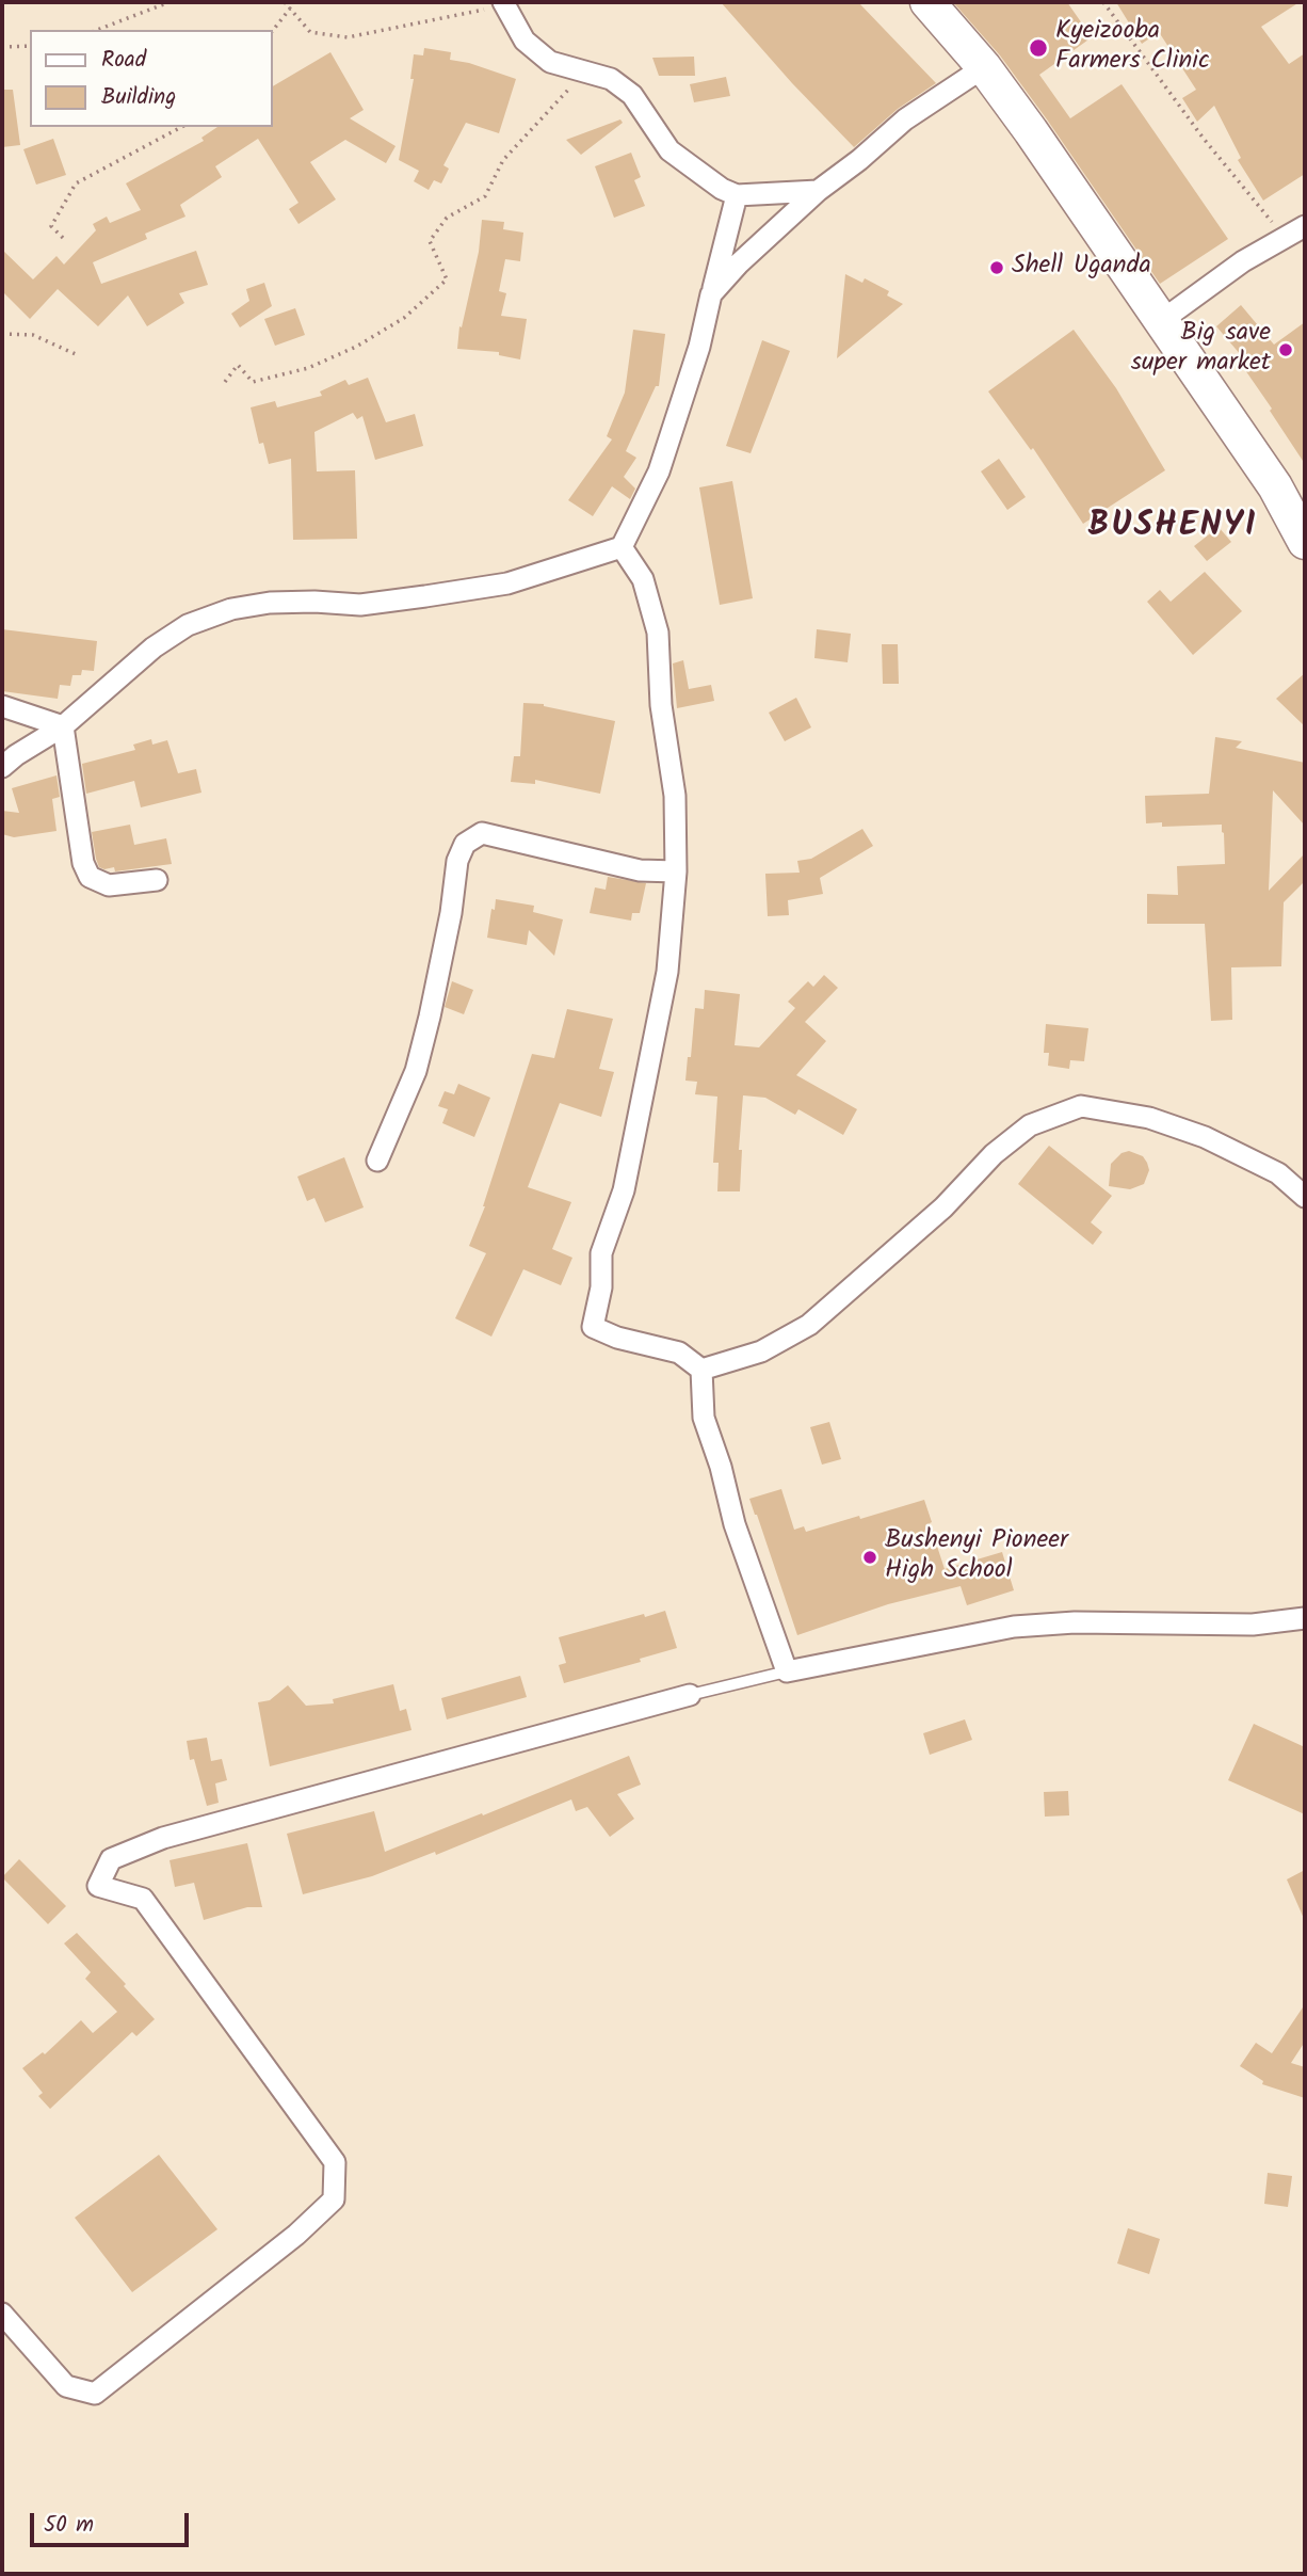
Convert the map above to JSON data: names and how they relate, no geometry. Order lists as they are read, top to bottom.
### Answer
{
  "districts": ["BUSHENYI"],
  "places": [
    "Kyeizooba Farmers Clinic",
    "Shell Uganda",
    "Big save super market",
    "Bushenyi Pioneer High School"
  ],
  "legend": ["Road", "Building"],
  "scale_bar": "50 m"
}
